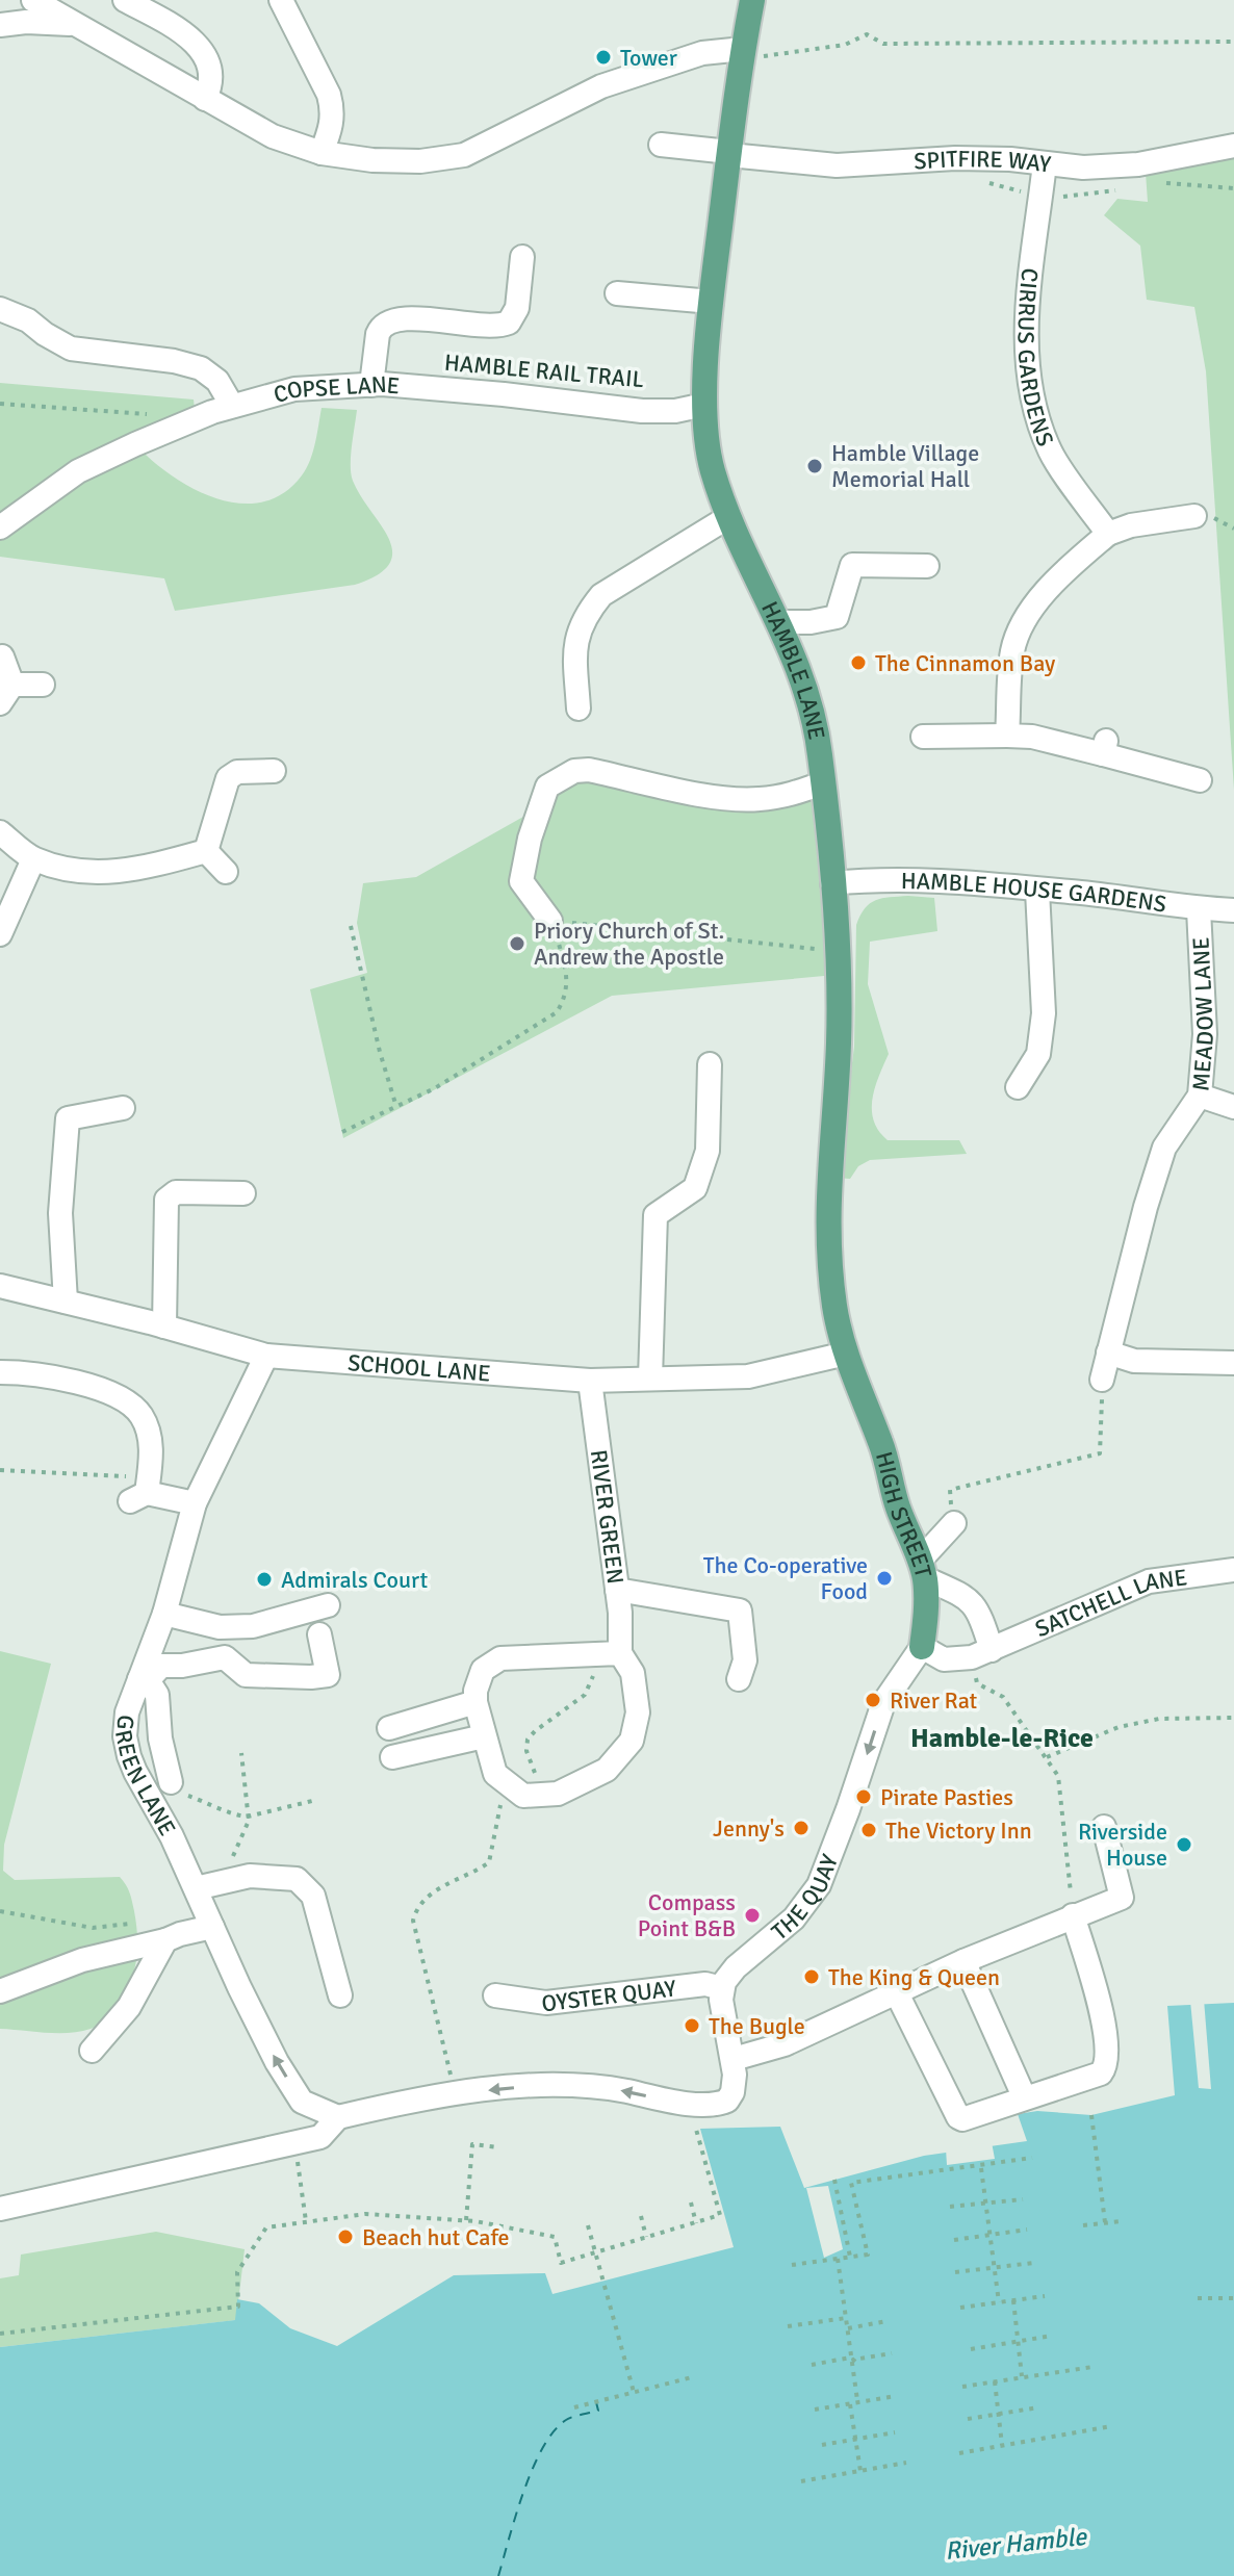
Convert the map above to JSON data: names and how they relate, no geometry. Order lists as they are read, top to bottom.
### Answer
{
  "streets": {
    "main road": ["HAMBLE LANE", "HIGH STREET"],
    "street": [
      "SPITFIRE WAY",
      "CIRRUS GARDENS",
      "COPSE LANE",
      "HAMBLE HOUSE GARDENS",
      "MEADOW LANE",
      "SCHOOL LANE",
      "RIVER GREEN",
      "SATCHELL LANE",
      "GREEN LANE",
      "THE QUAY",
      "OYSTER QUAY"
    ]
  },
  "crossings": [
    ["SPITFIRE WAY", "CIRRUS GARDENS"],
    ["SPITFIRE WAY", "HAMBLE LANE"],
    ["COPSE LANE", "HAMBLE LANE"],
    ["HAMBLE LANE", "HAMBLE HOUSE GARDENS"],
    ["HAMBLE LANE", "SCHOOL LANE"],
    ["HAMBLE LANE", "HIGH STREET"],
    ["HAMBLE HOUSE GARDENS", "MEADOW LANE"],
    ["SCHOOL LANE", "HIGH STREET"],
    ["SCHOOL LANE", "RIVER GREEN"],
    ["SCHOOL LANE", "GREEN LANE"],
    ["HIGH STREET", "SATCHELL LANE"],
    ["THE QUAY", "OYSTER QUAY"]
  ],
  "one_way": ["THE QUAY"],
  "districts": ["Hamble-le-Rice"],
  "water": ["River Hamble"],
  "places": [
    "Tower",
    "Hamble Village Memorial Hall",
    "The Cinnamon Bay",
    "Priory Church of St. Andrew the Apostle",
    "The Co-operative Food",
    "Admirals Court",
    "River Rat",
    "Pirate Pasties",
    "Jenny's",
    "The Victory Inn",
    "Riverside House",
    "Compass Point B&B",
    "The King & Queen",
    "The Bugle",
    "Beach hut Cafe"
  ]
}
